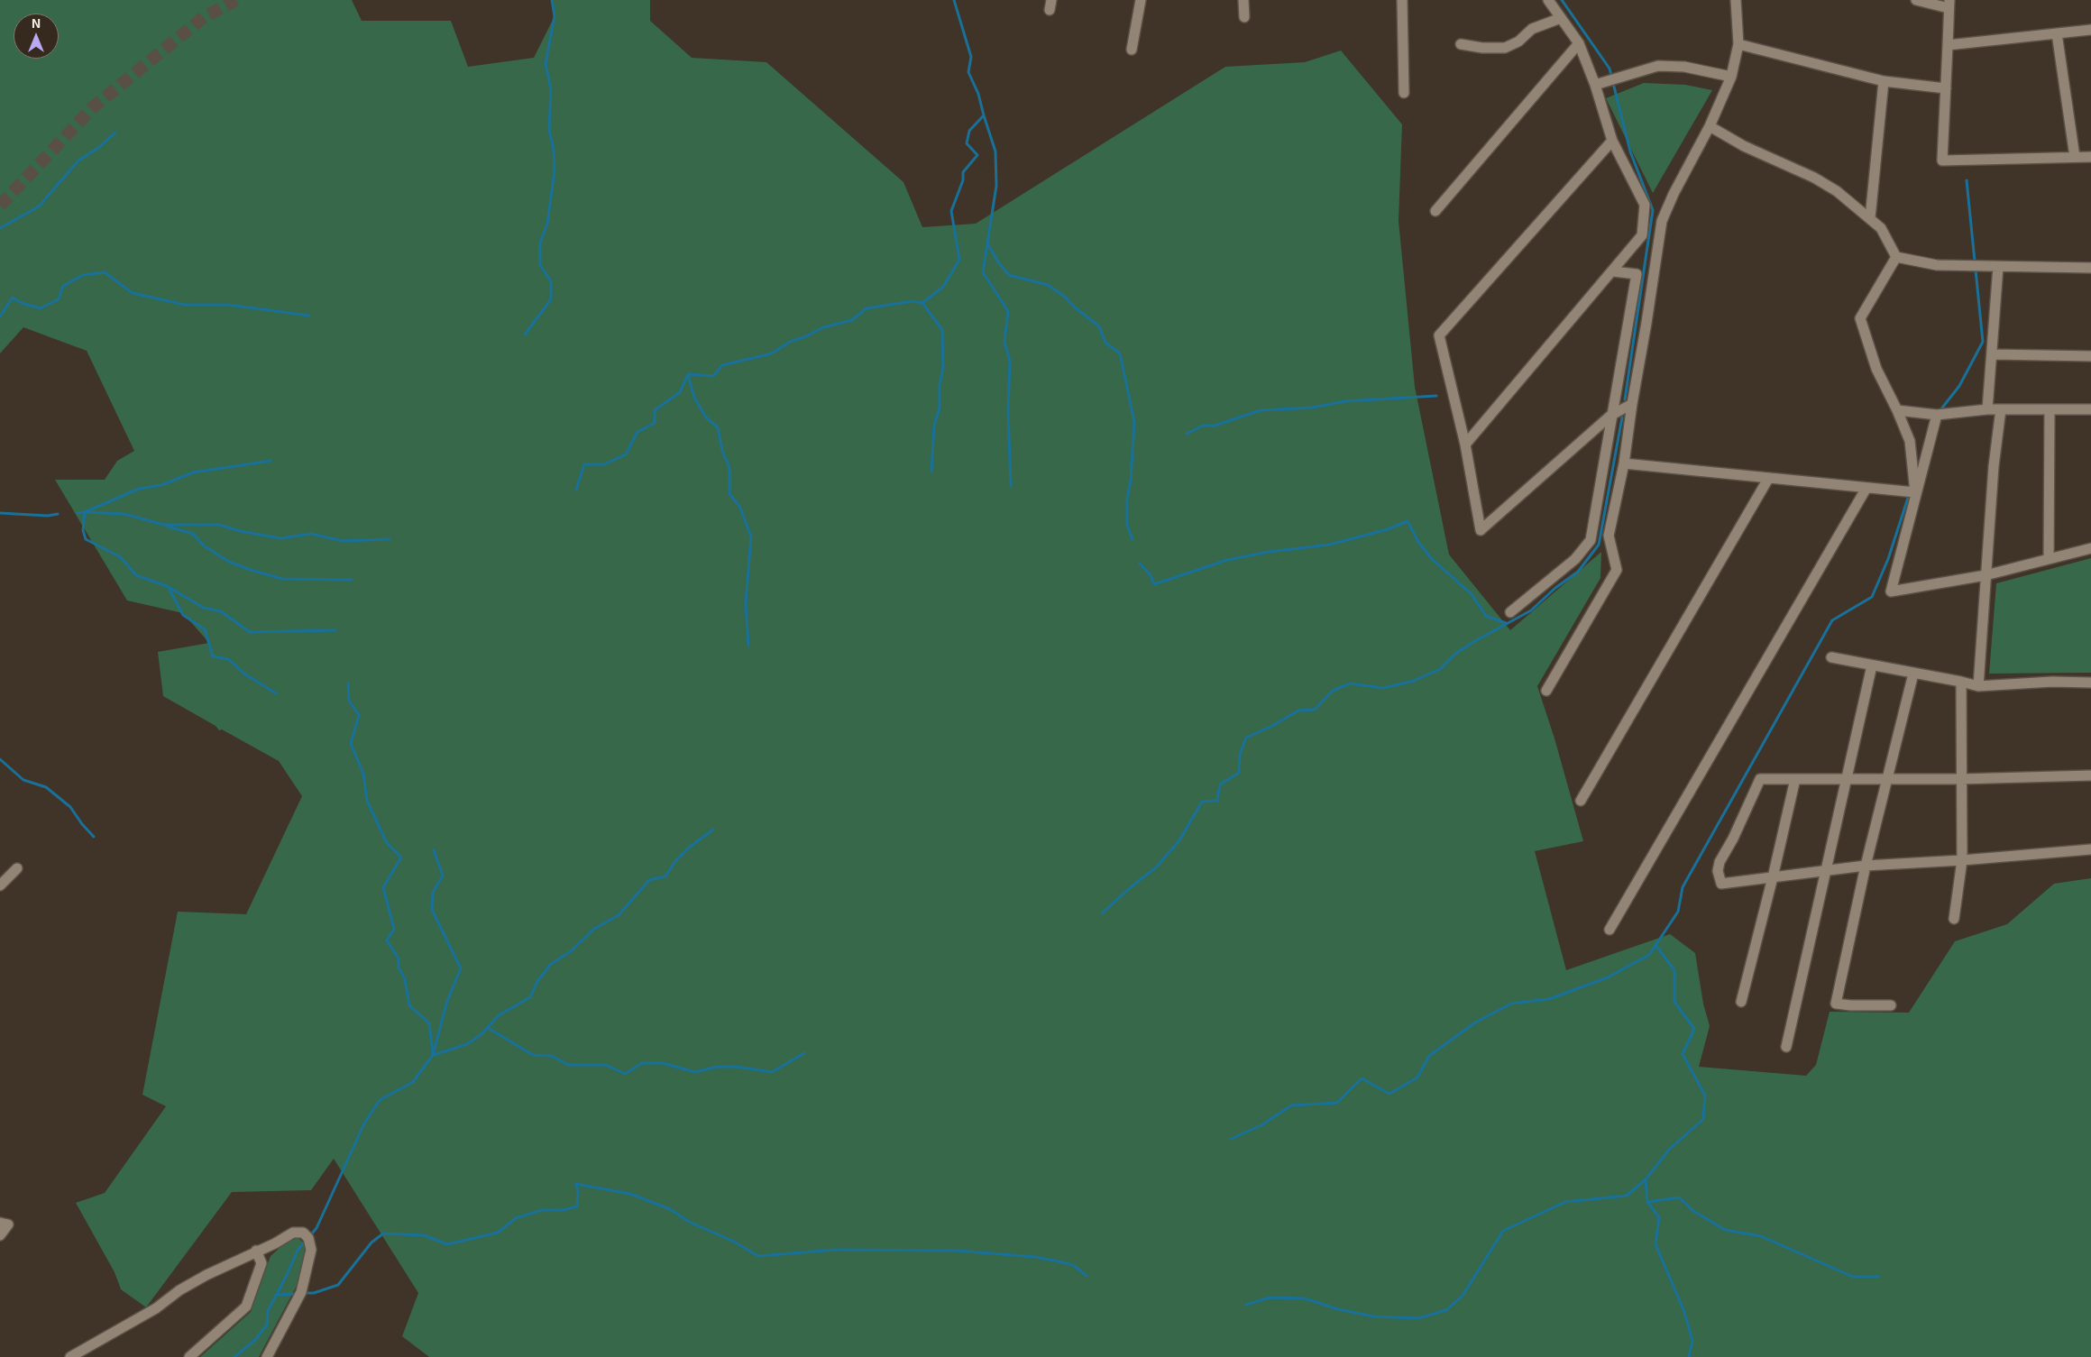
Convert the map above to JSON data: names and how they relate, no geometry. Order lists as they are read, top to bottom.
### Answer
{
  "north": "top"
}
